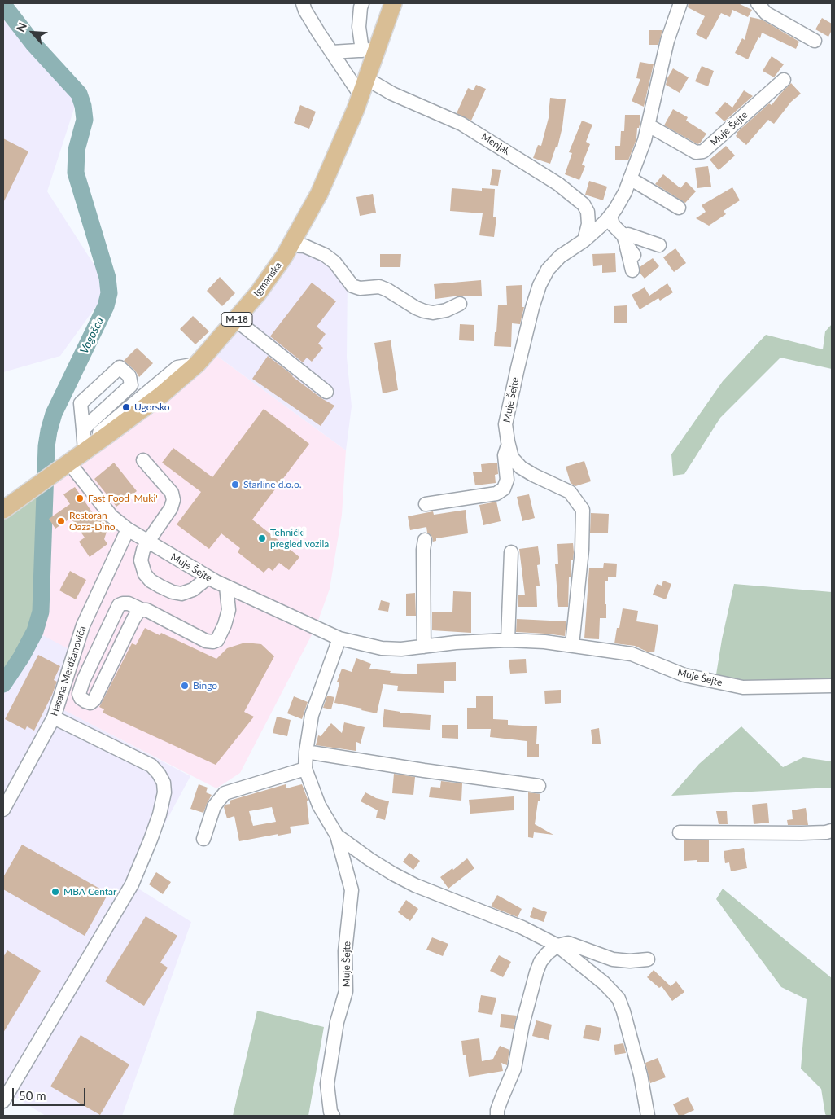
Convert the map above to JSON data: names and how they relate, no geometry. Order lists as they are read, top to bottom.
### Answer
{
  "streets": {
    "main road": ["Igmanska", "M-18"],
    "street": ["Muje Šejte", "Menjak", "Hasana Merdžanovića"]
  },
  "crossings": [
    ["Muje Šejte", "Menjak"],
    ["Muje Šejte", "Igmanska"],
    ["Muje Šejte", "Hasana Merdžanovića"],
    ["Menjak", "Igmanska"]
  ],
  "water": ["Vogošća"],
  "places": [
    "Ugorsko",
    "Starline d.o.o.",
    "Fast Food 'Muki'",
    "Restoran Oaza-Dino",
    "Tehnički pregled vozila",
    "Bingo",
    "MBA Centar"
  ],
  "scale_bar": "50 m",
  "north": "top left"
}
